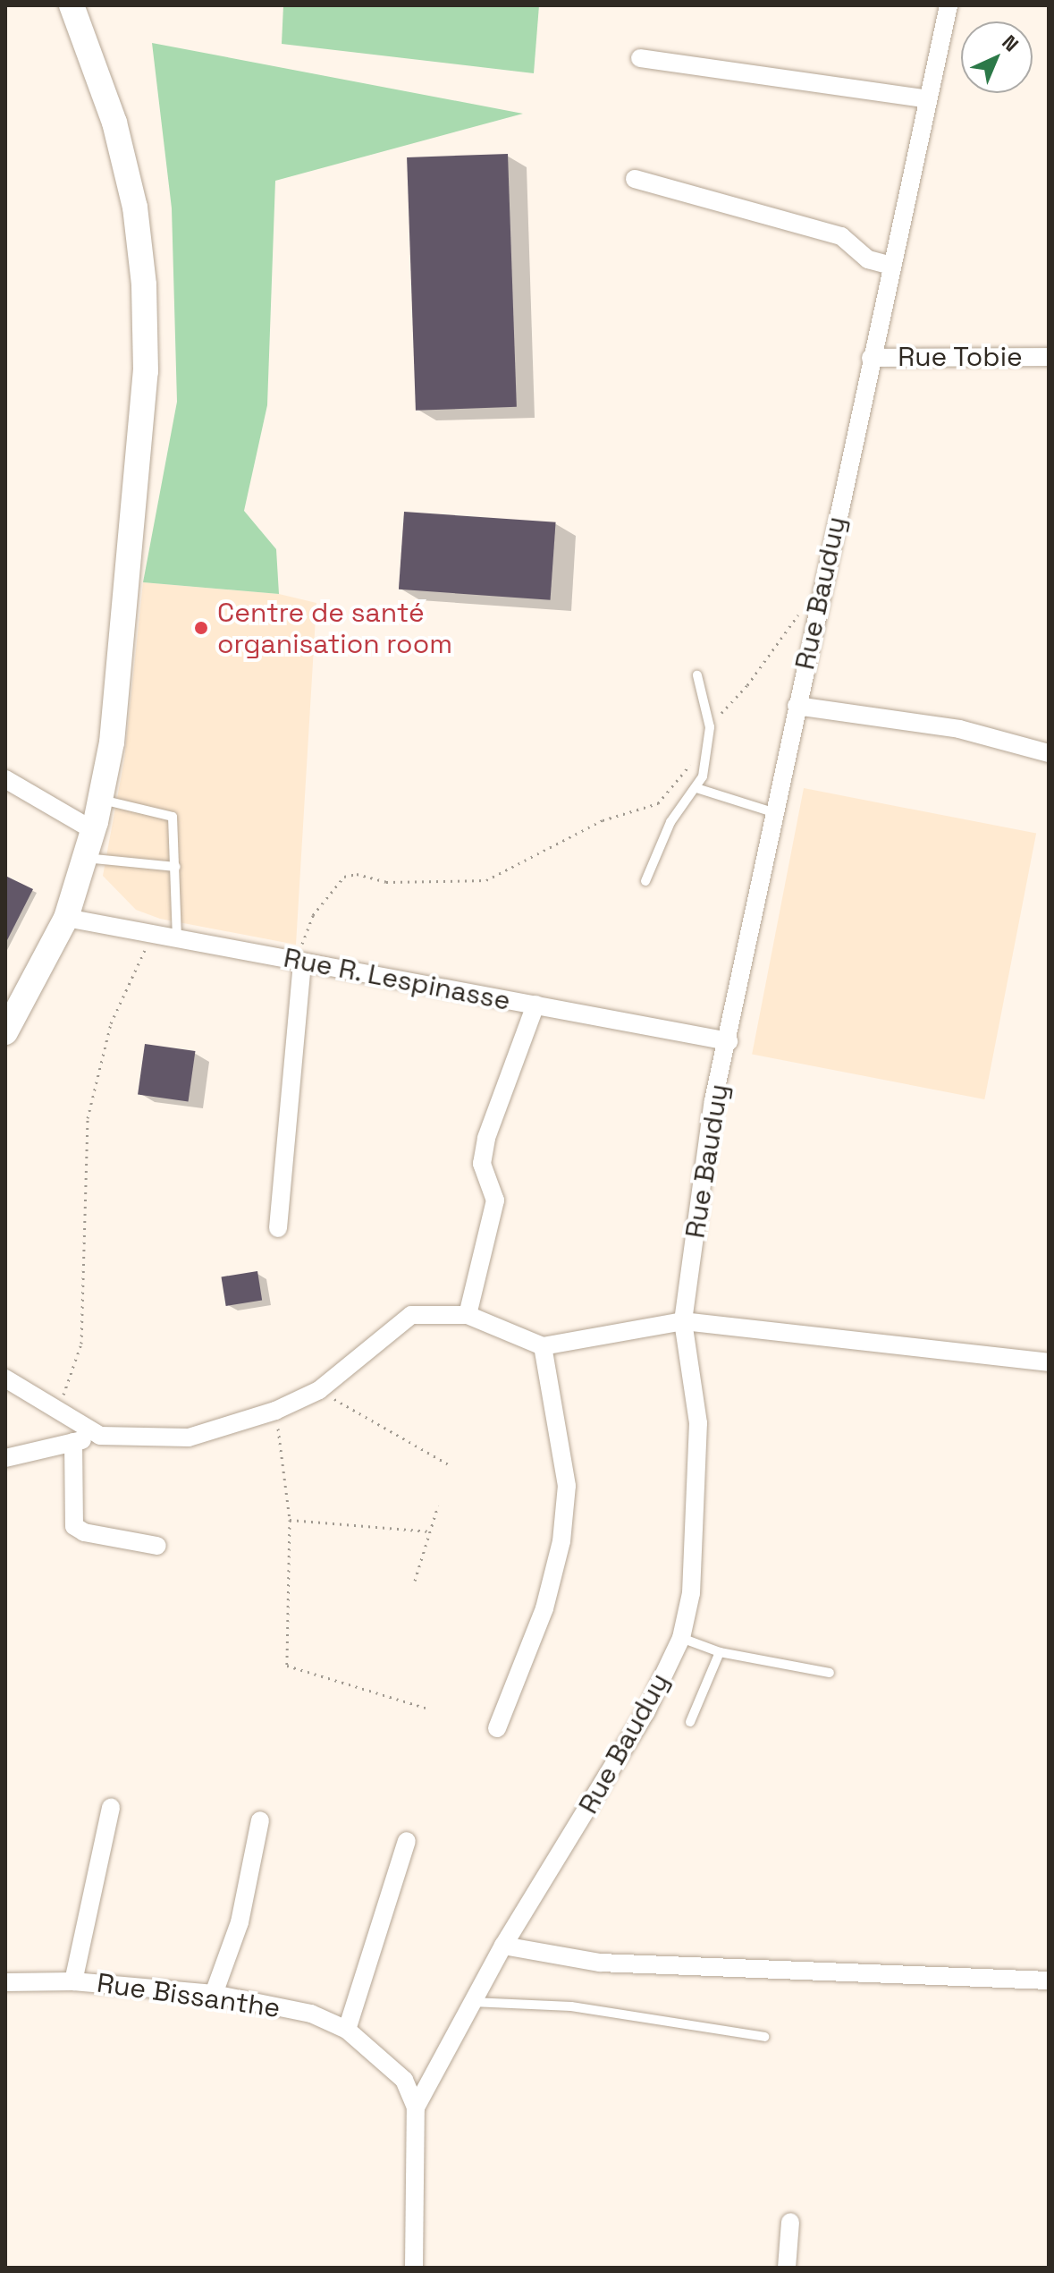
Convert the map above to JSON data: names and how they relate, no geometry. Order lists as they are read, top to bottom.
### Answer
{
  "streets": {
    "street": [
      "Rue Tobie",
      "Rue Bauduy",
      "Rue R. Lespinasse",
      "Rue Bissanthe"
    ]
  },
  "crossings": [
    ["Rue Tobie", "Rue Bauduy"],
    ["Rue Bauduy", "Rue R. Lespinasse"],
    ["Rue Bauduy", "Rue Bissanthe"]
  ],
  "places": ["Centre de santé organisation room"],
  "north": "top right"
}
